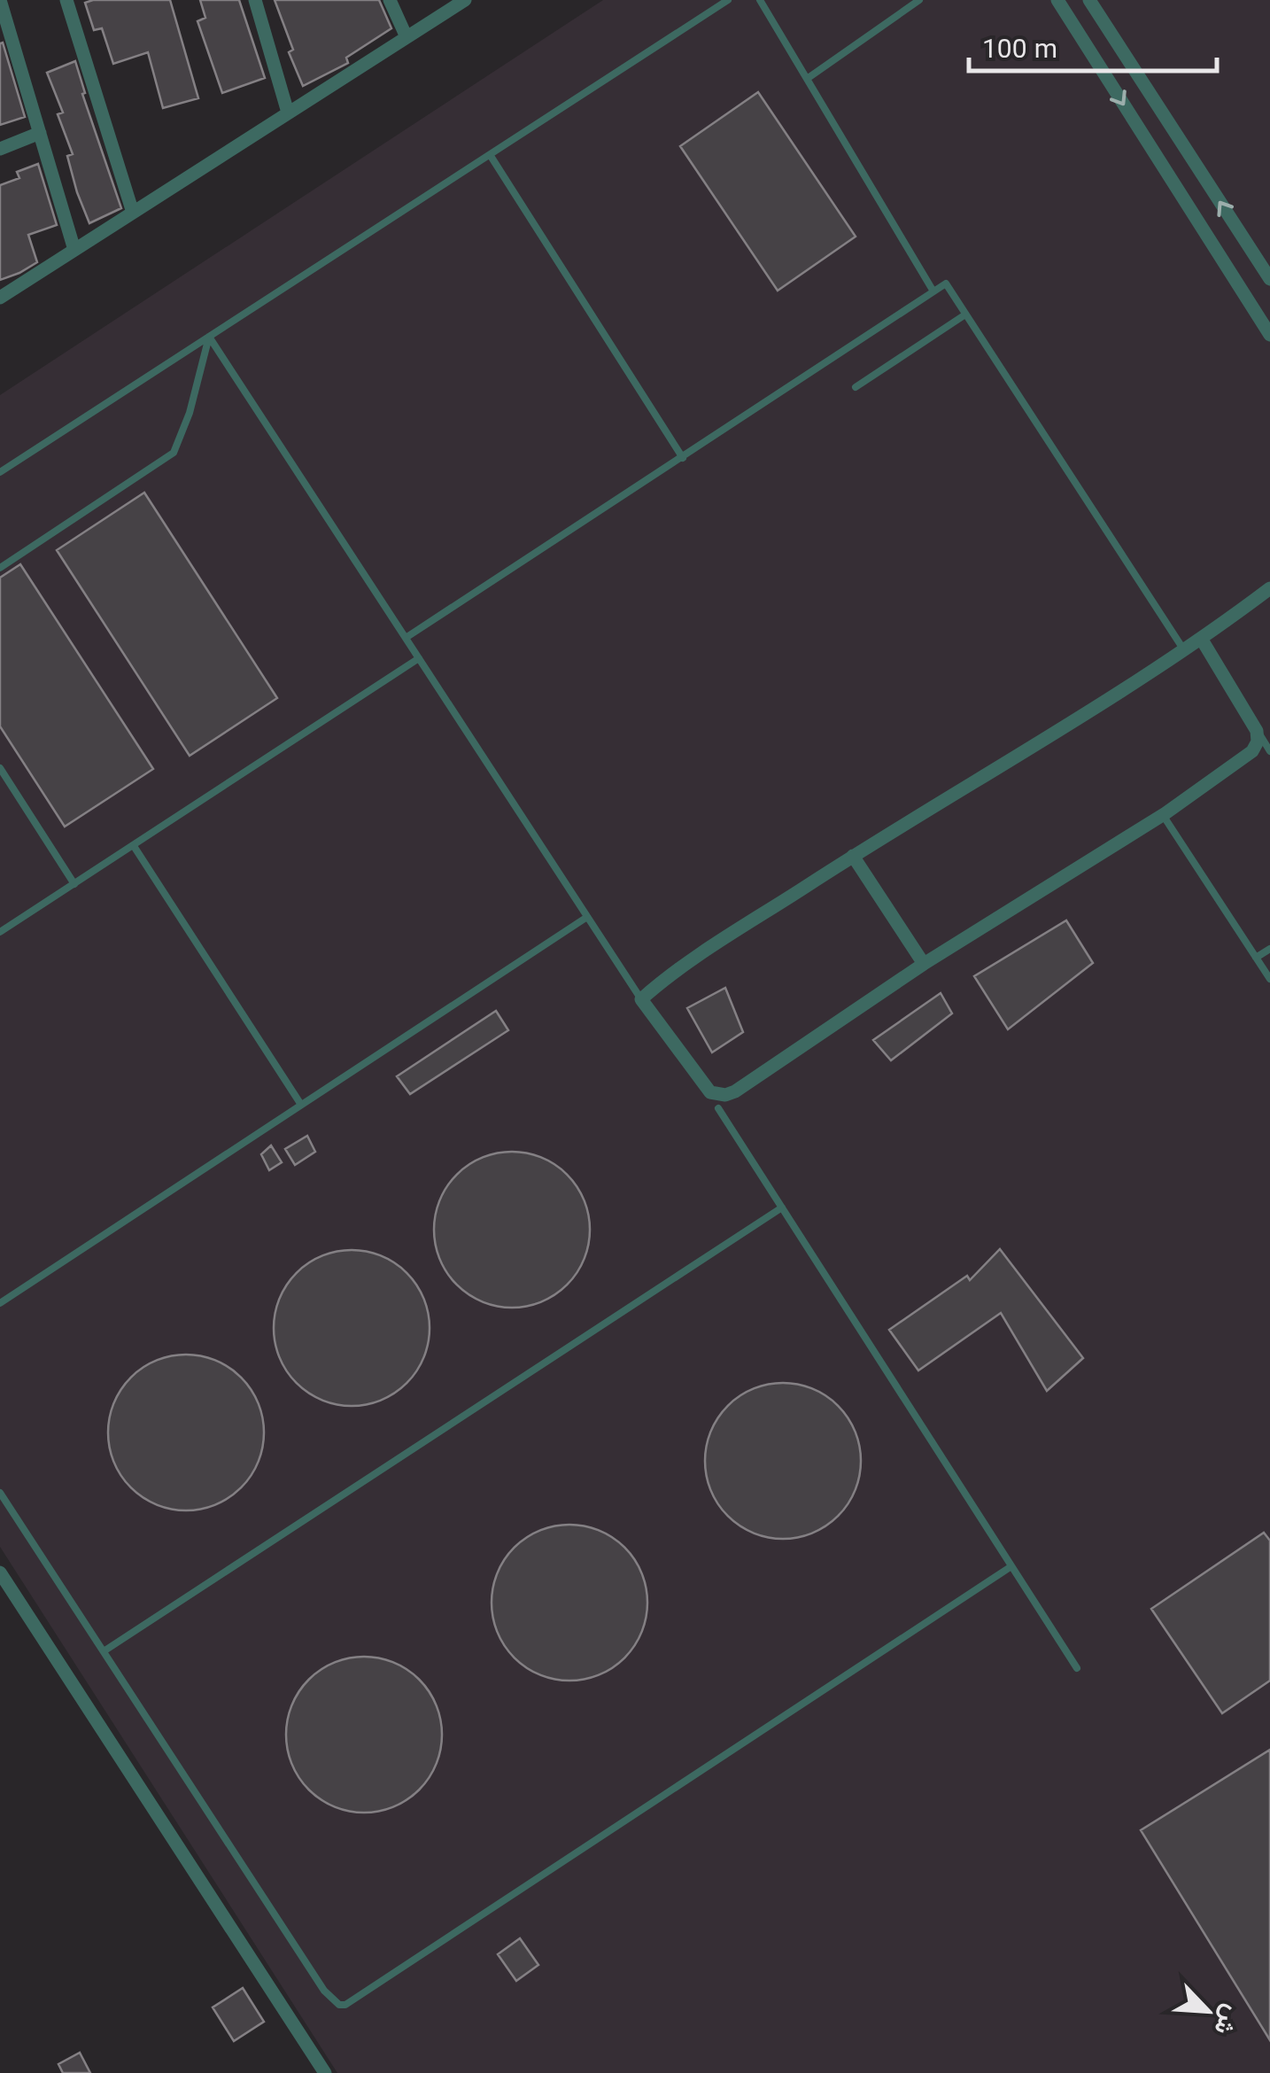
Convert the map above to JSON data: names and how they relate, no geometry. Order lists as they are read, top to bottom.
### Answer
{
  "scale_bar": "100 m",
  "north": "bottom right"
}
